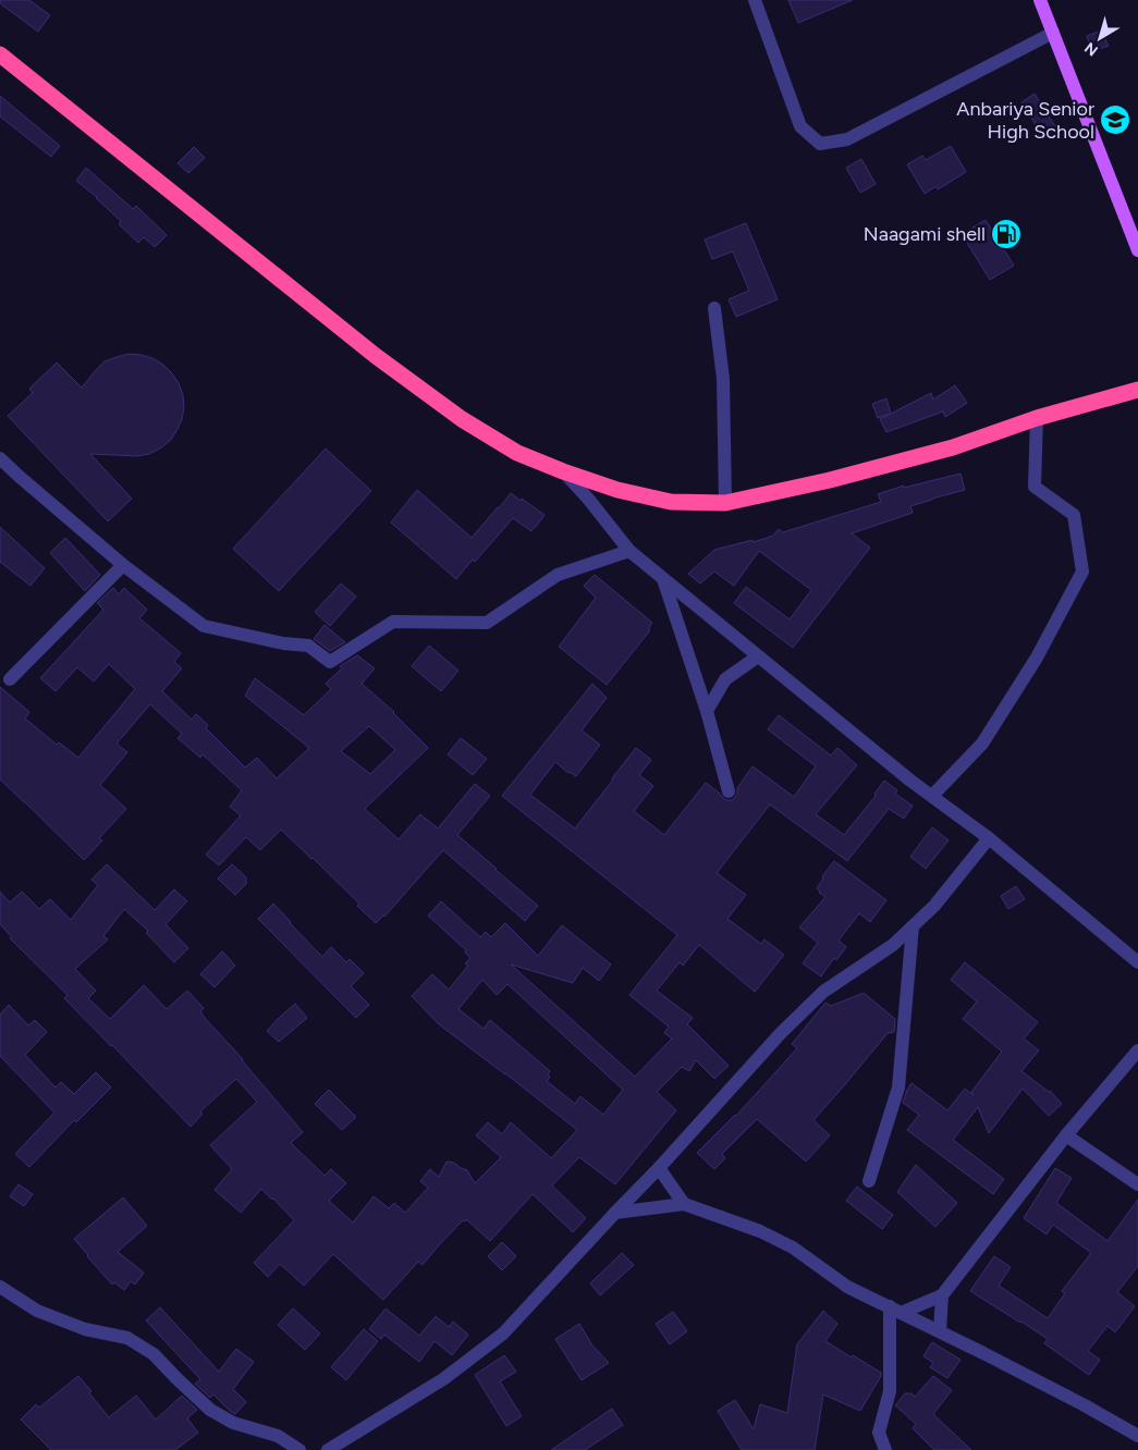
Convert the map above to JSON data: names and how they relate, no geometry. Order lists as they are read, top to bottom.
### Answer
{
  "places": {
    "school or university": ["Anbariya Senior High School"],
    "fuel station": ["Naagami shell"]
  },
  "north": "bottom left"
}
